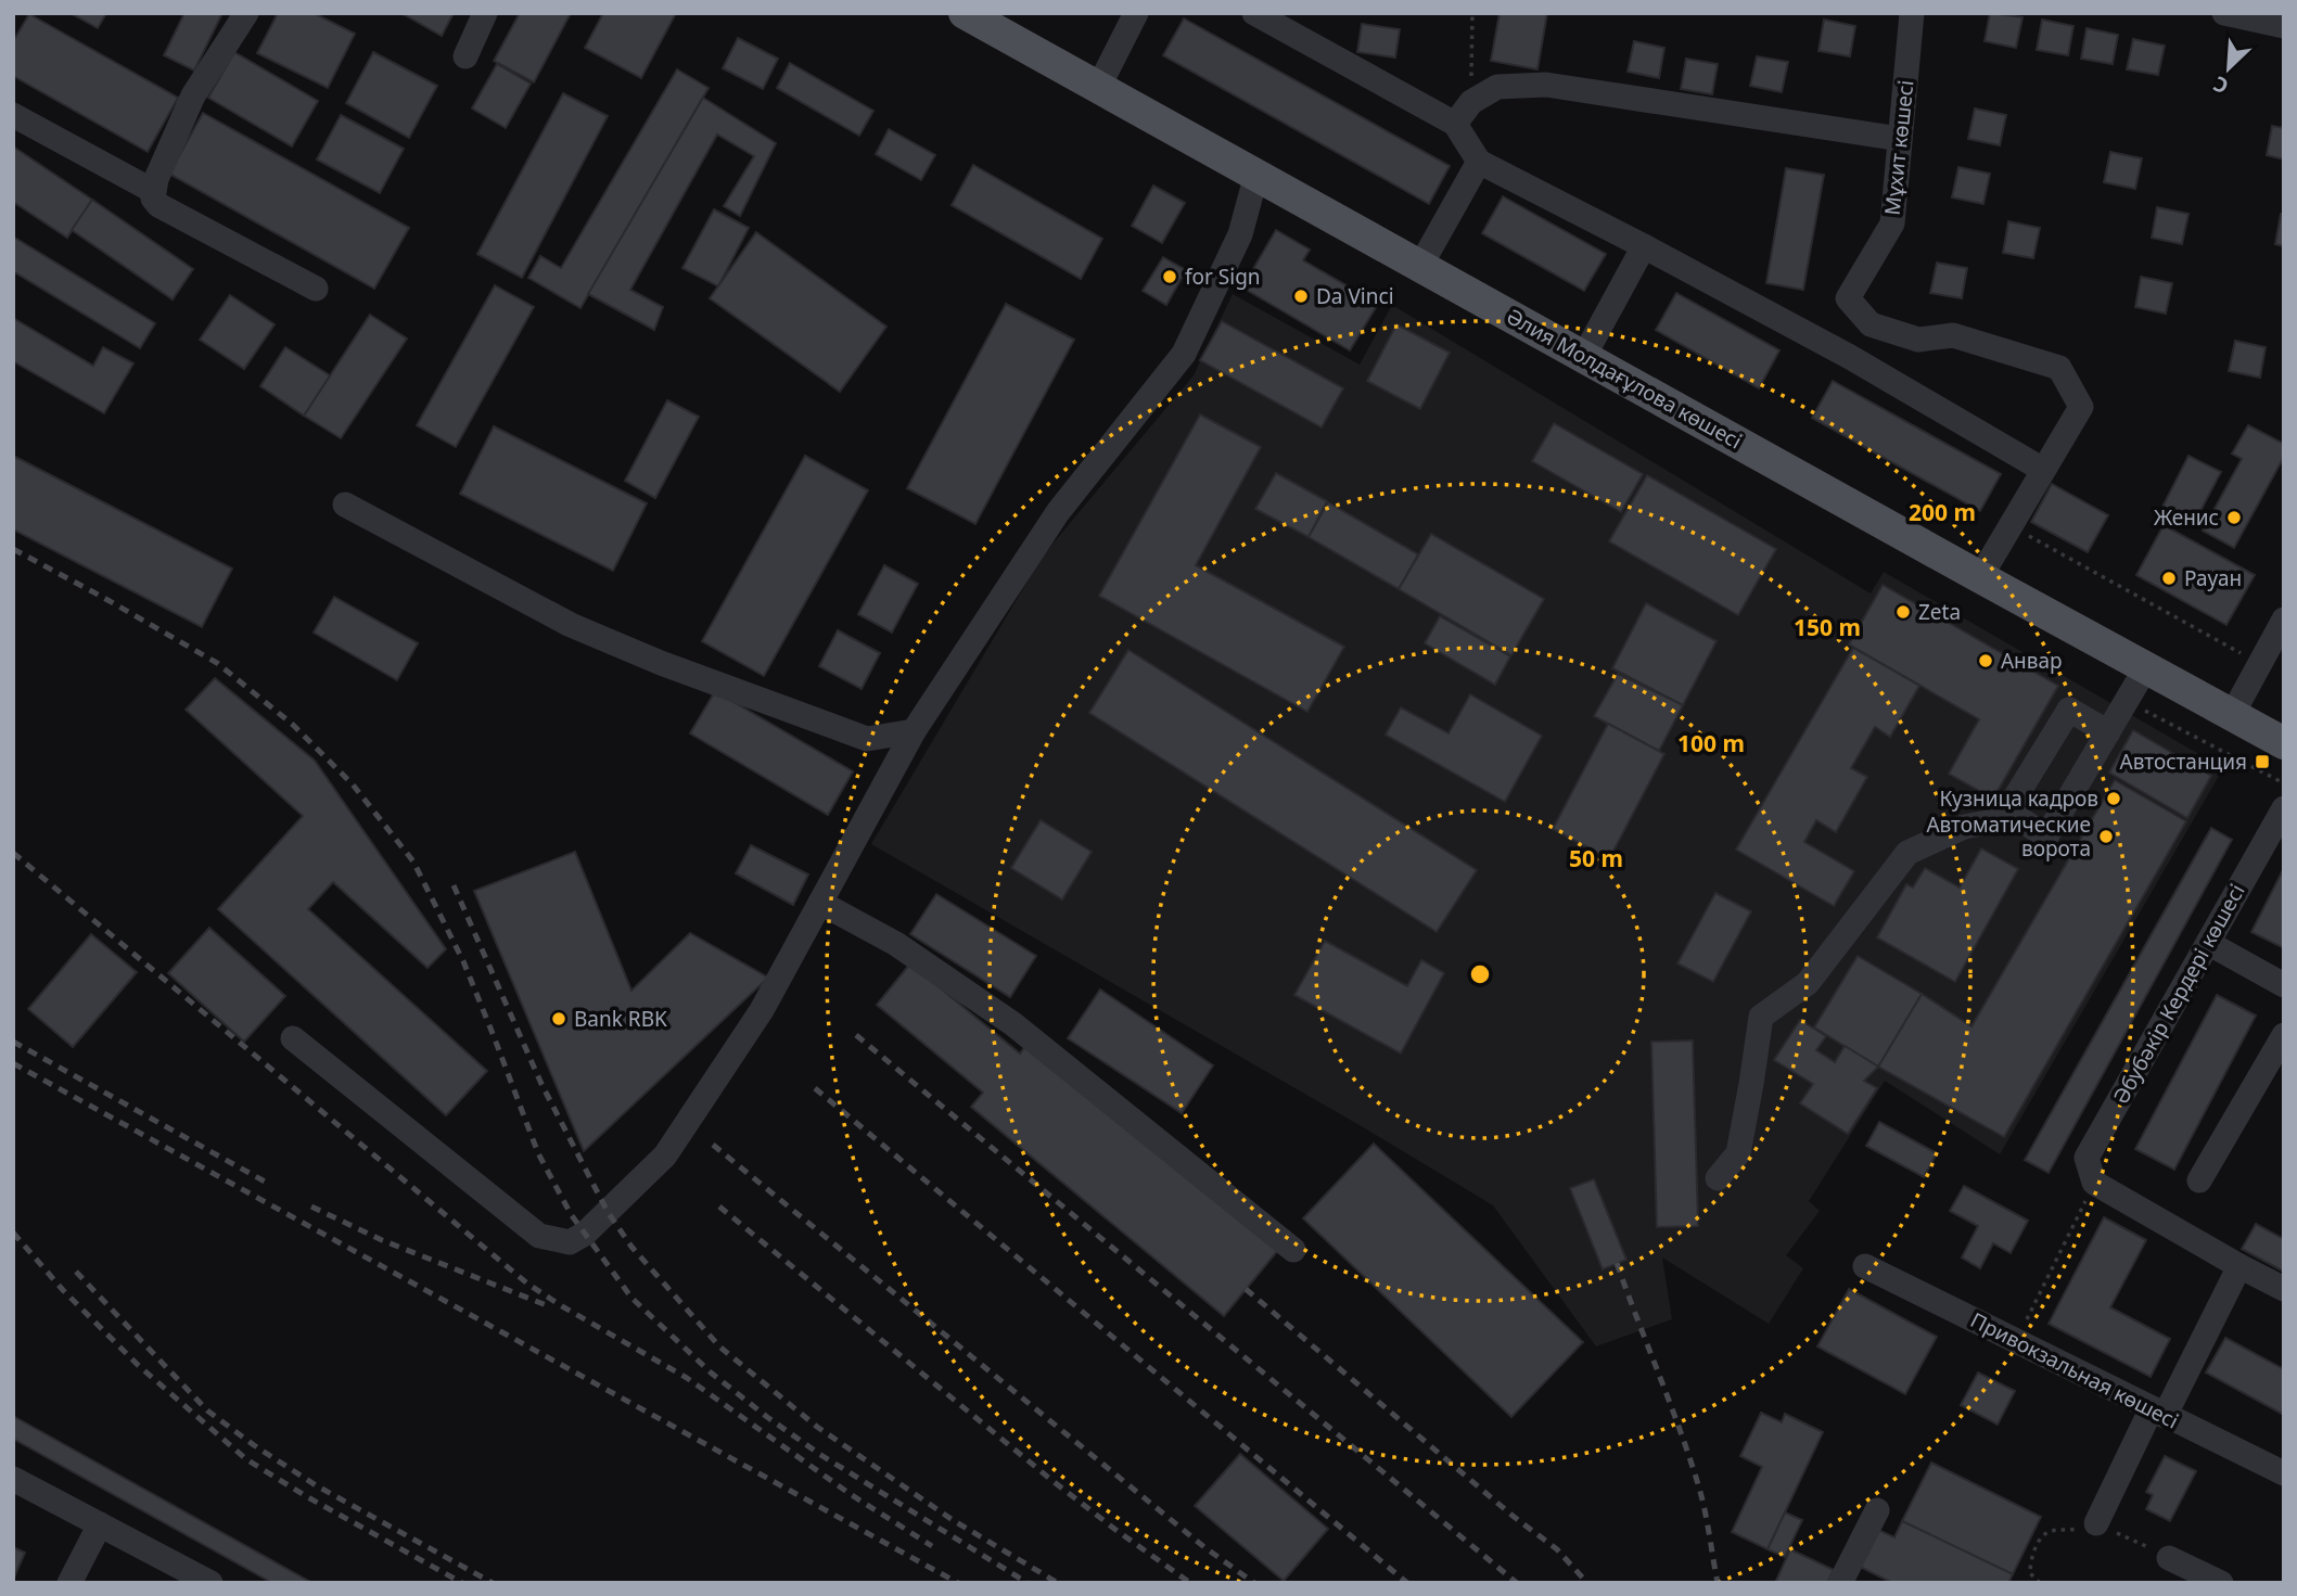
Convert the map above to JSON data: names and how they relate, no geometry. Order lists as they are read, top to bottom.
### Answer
{
  "streets": {
    "main road": ["Әлия Молдағұлова көшесі"],
    "street": ["Мұхит көшесі", "Әбубәкір Кердері көшесі", "Привокзальная көшесі"]
  },
  "crossings": [
    ["Мұхит көшесі", "Әлия Молдағұлова көшесі"]
  ],
  "places": {
    "other": [
      "for Sign",
      "Da Vinci",
      "Женис",
      "Рауан",
      "Zeta",
      "Анвар",
      "Кузница кадров",
      "Автоматические ворота",
      "Bank RBK"
    ],
    "transit": ["Автостанция"]
  },
  "north": "bottom left",
  "rings": [
    "200 m",
    "150 m",
    "100 m",
    "50 m"
  ]
}
